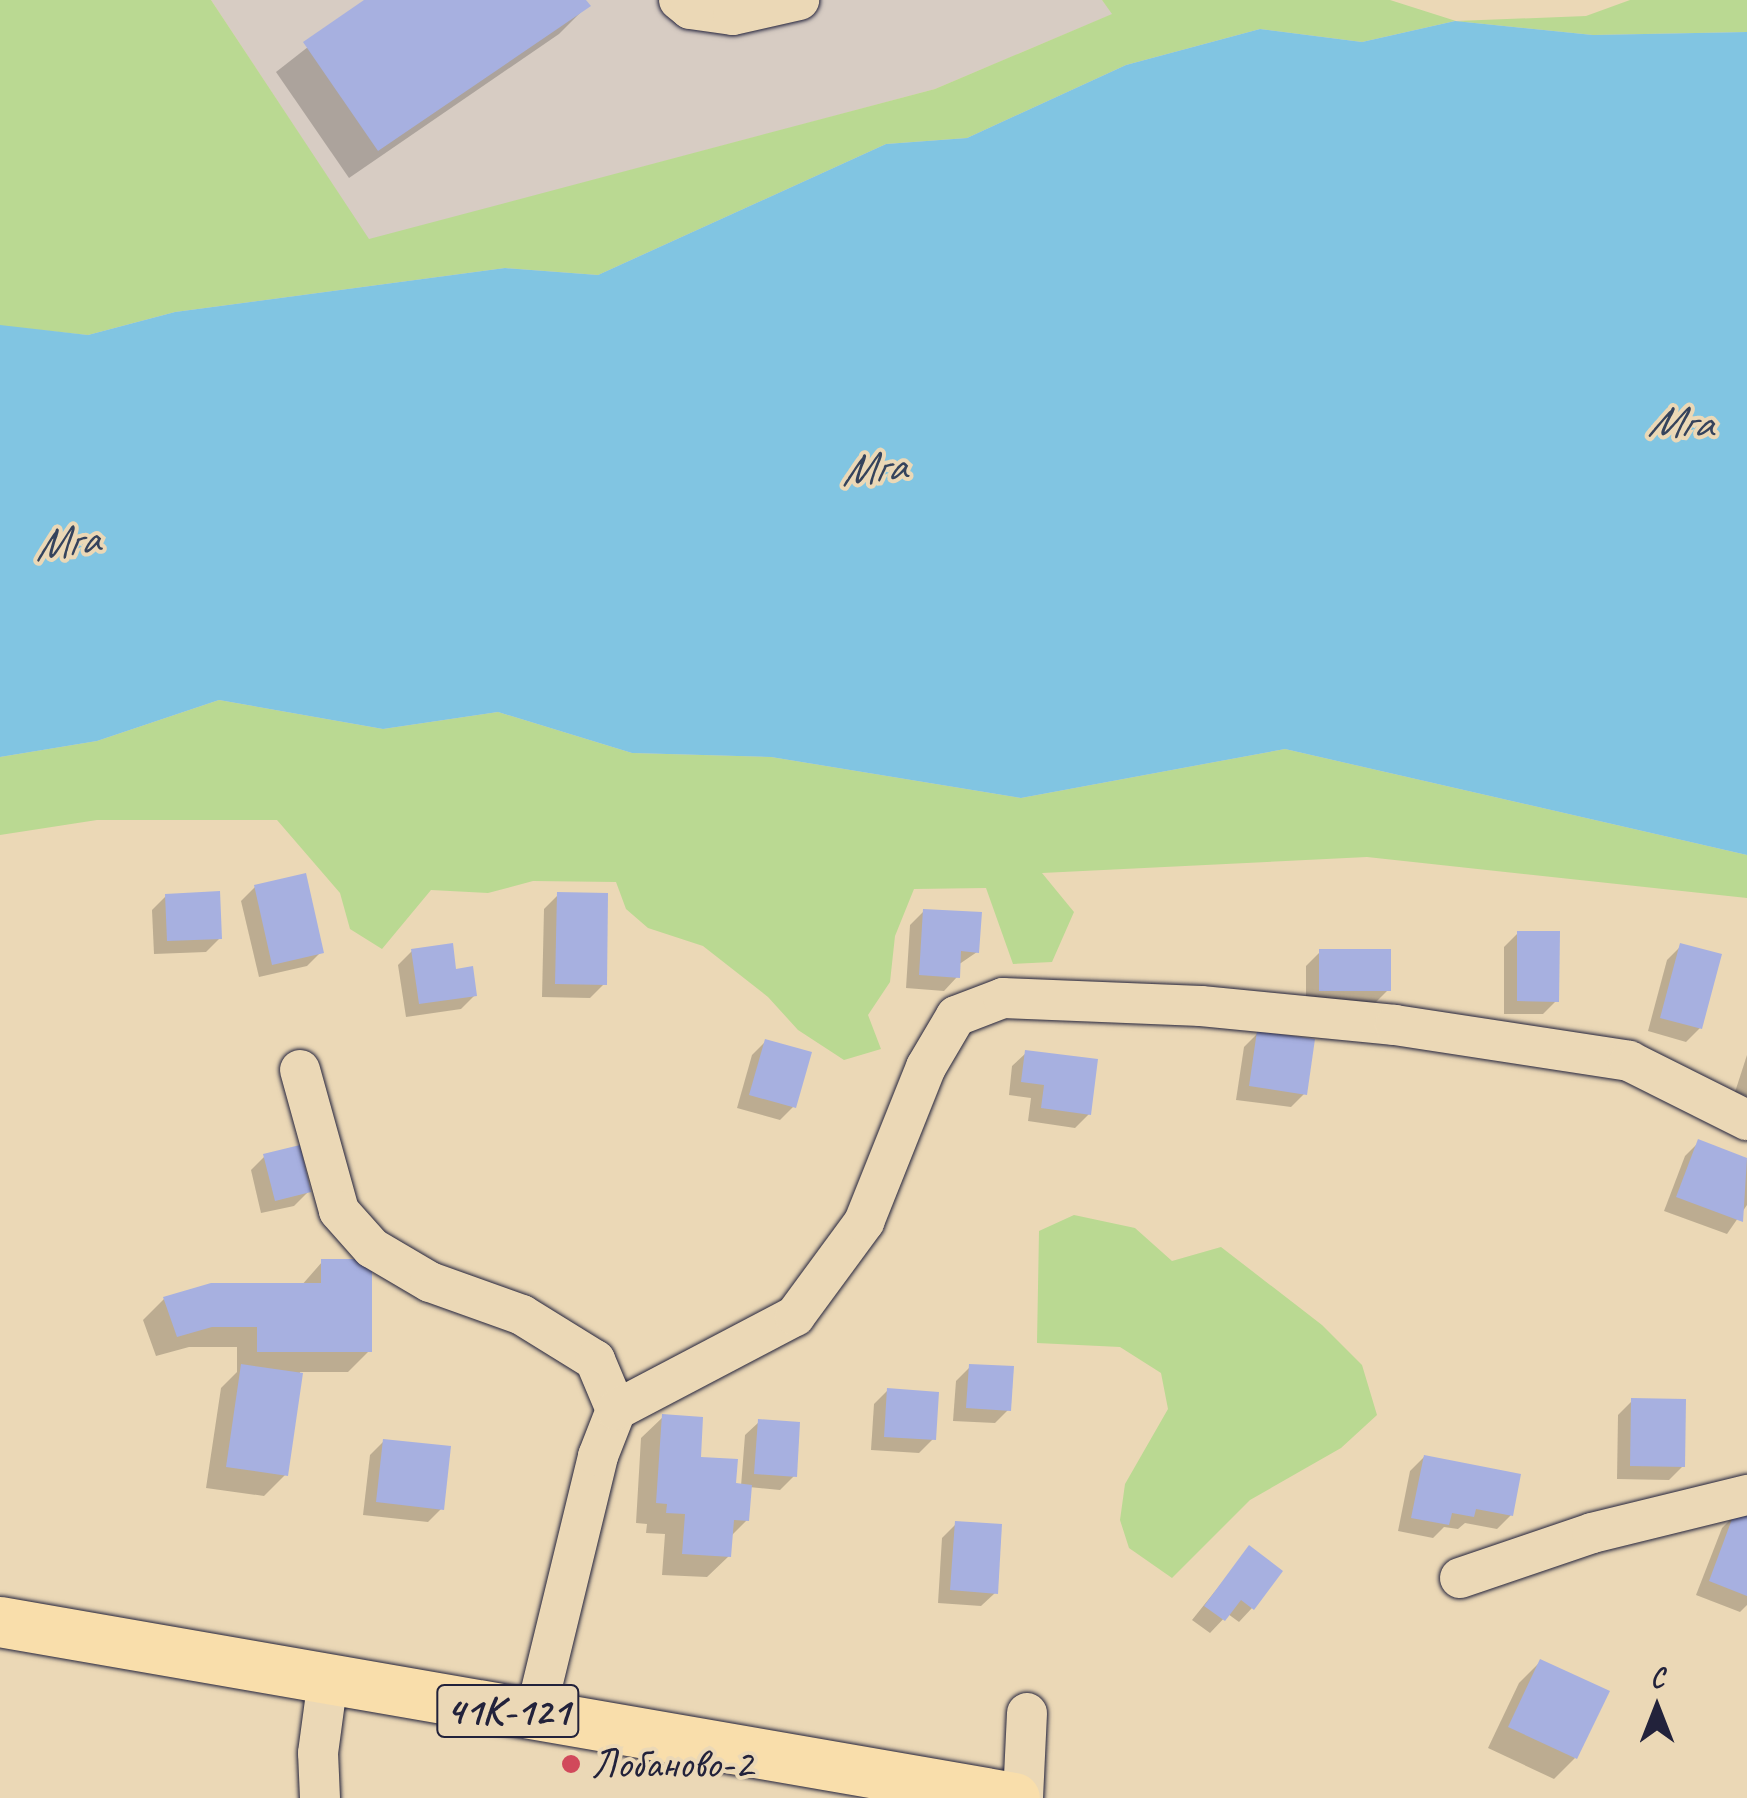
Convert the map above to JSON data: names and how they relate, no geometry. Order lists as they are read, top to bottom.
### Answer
{
  "streets": {
    "main road": ["41К-121"]
  },
  "water": ["Мга"],
  "places": ["Лобаново-2"],
  "north": "top"
}
